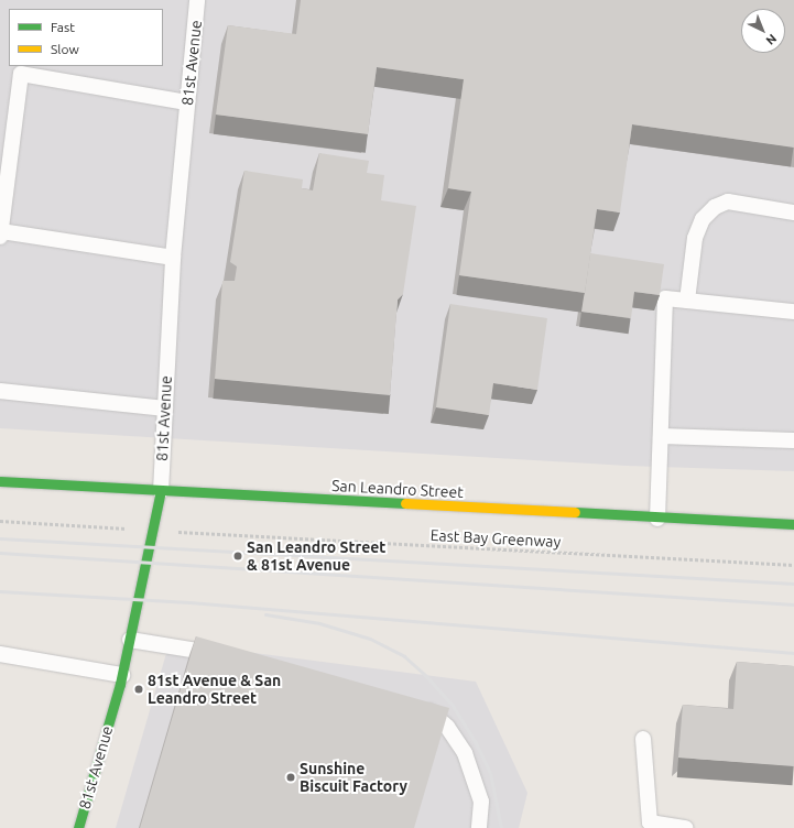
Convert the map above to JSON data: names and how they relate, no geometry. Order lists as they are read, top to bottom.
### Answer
{
  "streets": {
    "main road": ["81st Avenue", "San Leandro Street"],
    "path": ["East Bay Greenway"]
  },
  "crossings": [
    ["81st Avenue", "San Leandro Street"]
  ],
  "places": ["San Leandro Street & 81st Avenue", "81st Avenue & San Leandro Street", "Sunshine Biscuit Factory"],
  "legend": ["Fast", "Slow"],
  "north": "bottom right"
}
